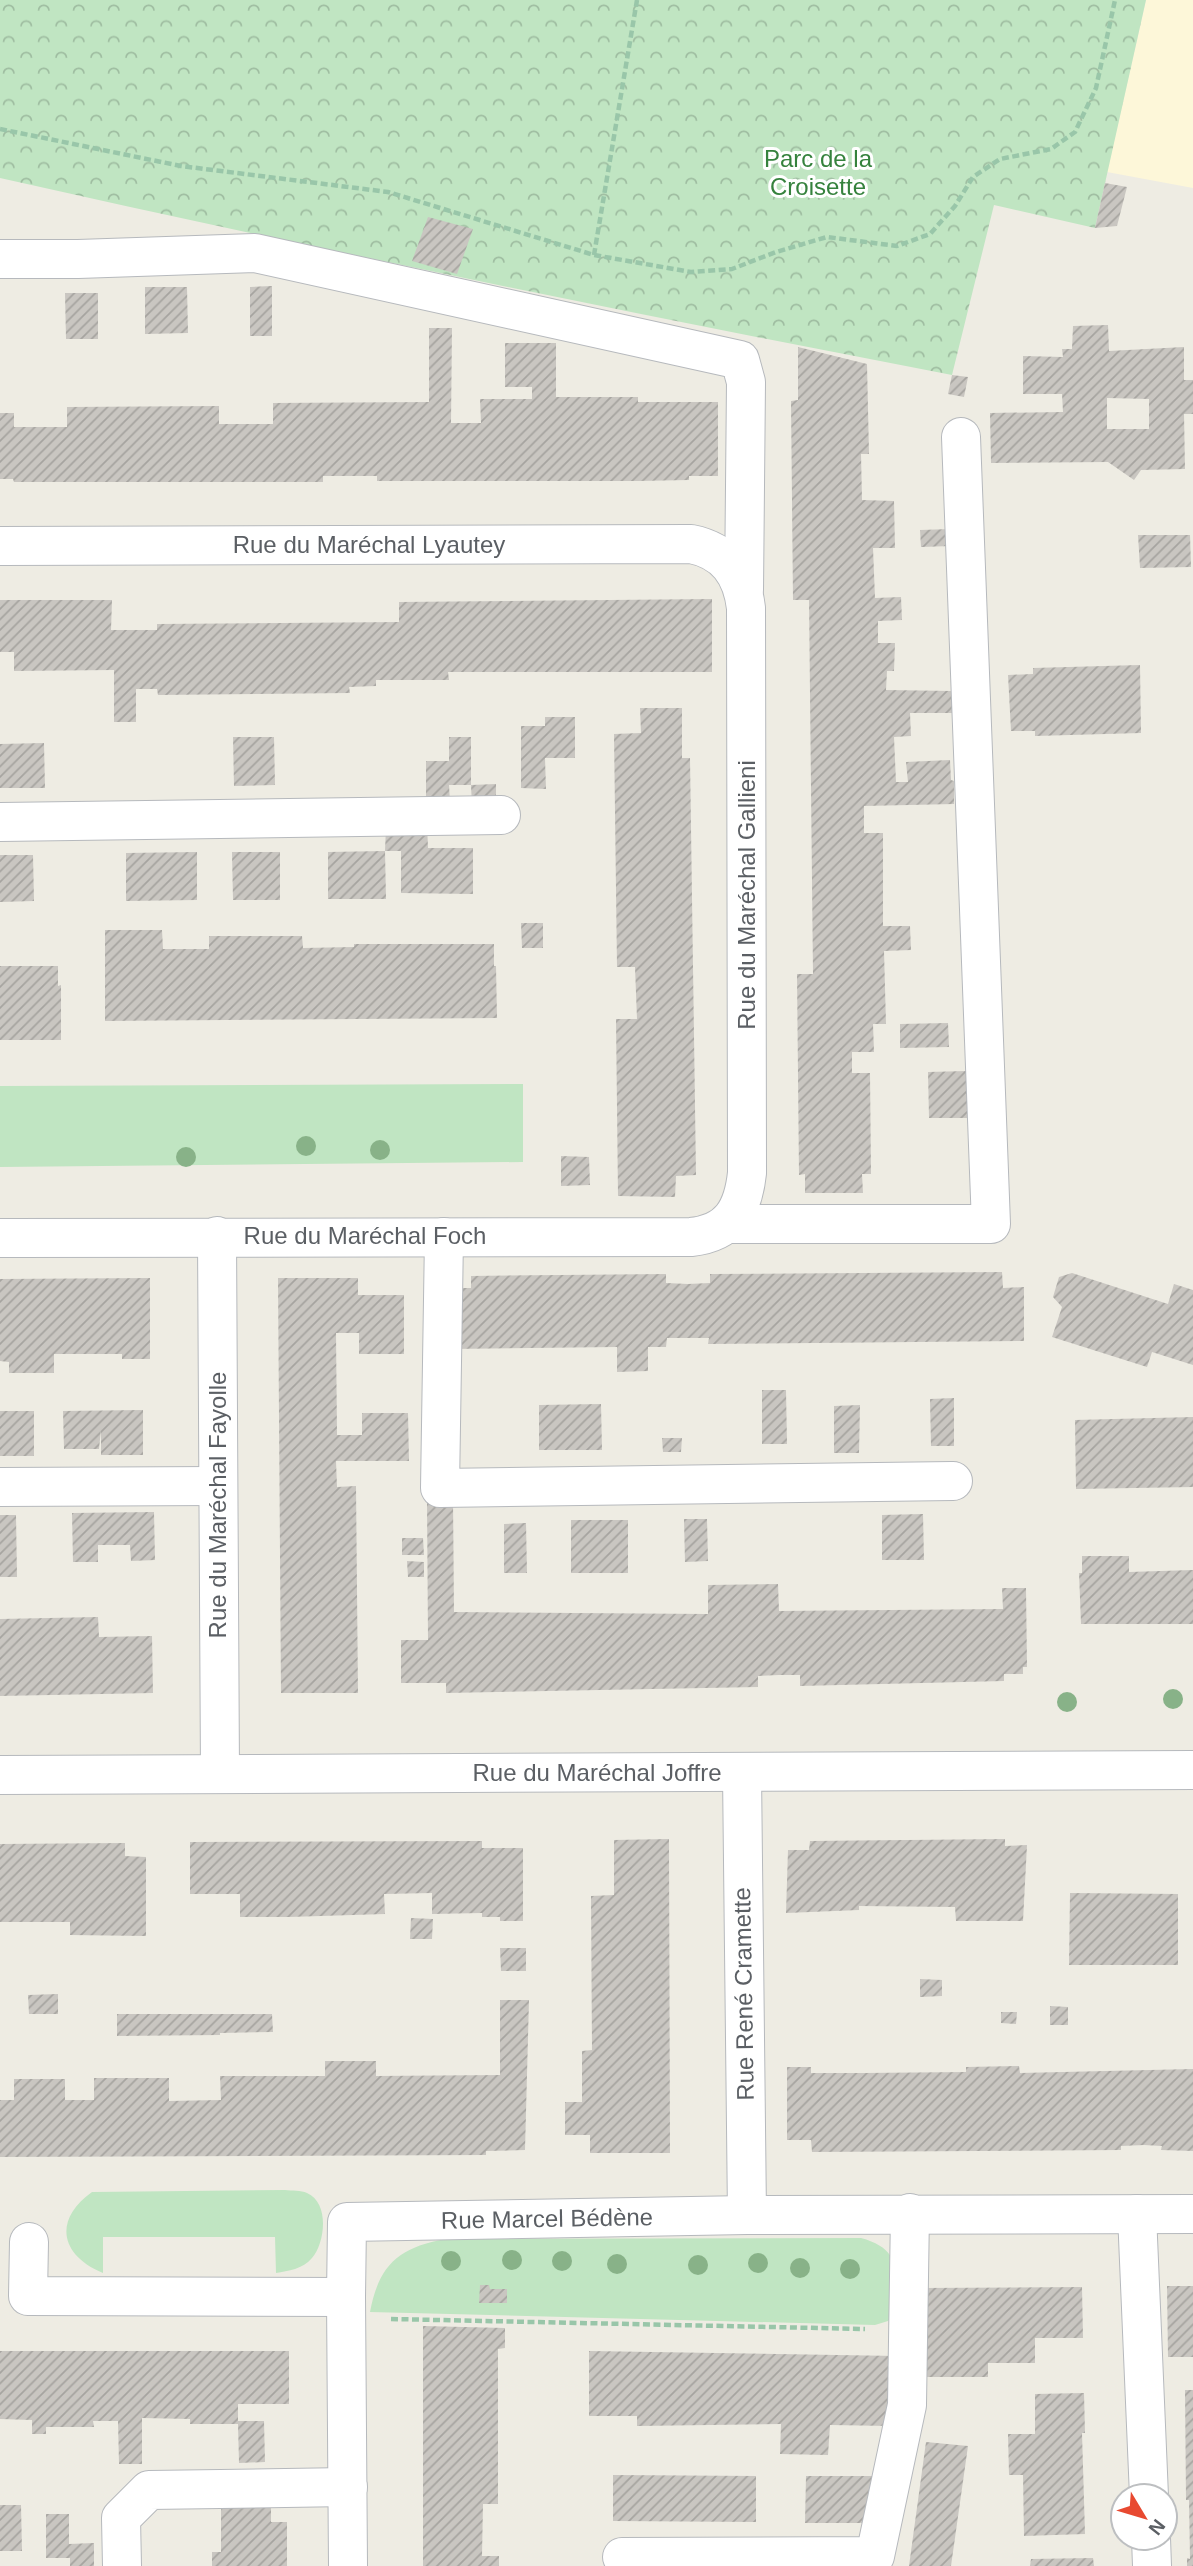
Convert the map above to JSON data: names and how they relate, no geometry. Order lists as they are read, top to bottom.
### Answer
{
  "streets": {
    "street": [
      "Rue du Maréchal Lyautey",
      "Rue du Maréchal Gallieni",
      "Rue du Maréchal Foch",
      "Rue du Maréchal Fayolle",
      "Rue du Maréchal Joffre",
      "Rue René Cramette",
      "Rue Marcel Bédène"
    ]
  },
  "crossings": [
    ["Rue du Maréchal Lyautey", "Rue du Maréchal Gallieni"],
    ["Rue du Maréchal Gallieni", "Rue du Maréchal Foch"],
    ["Rue du Maréchal Foch", "Rue du Maréchal Fayolle"],
    ["Rue du Maréchal Fayolle", "Rue du Maréchal Joffre"],
    ["Rue du Maréchal Joffre", "Rue René Cramette"],
    ["Rue René Cramette", "Rue Marcel Bédène"]
  ],
  "parks": ["Parc de la Croisette"],
  "north": "bottom right"
}
